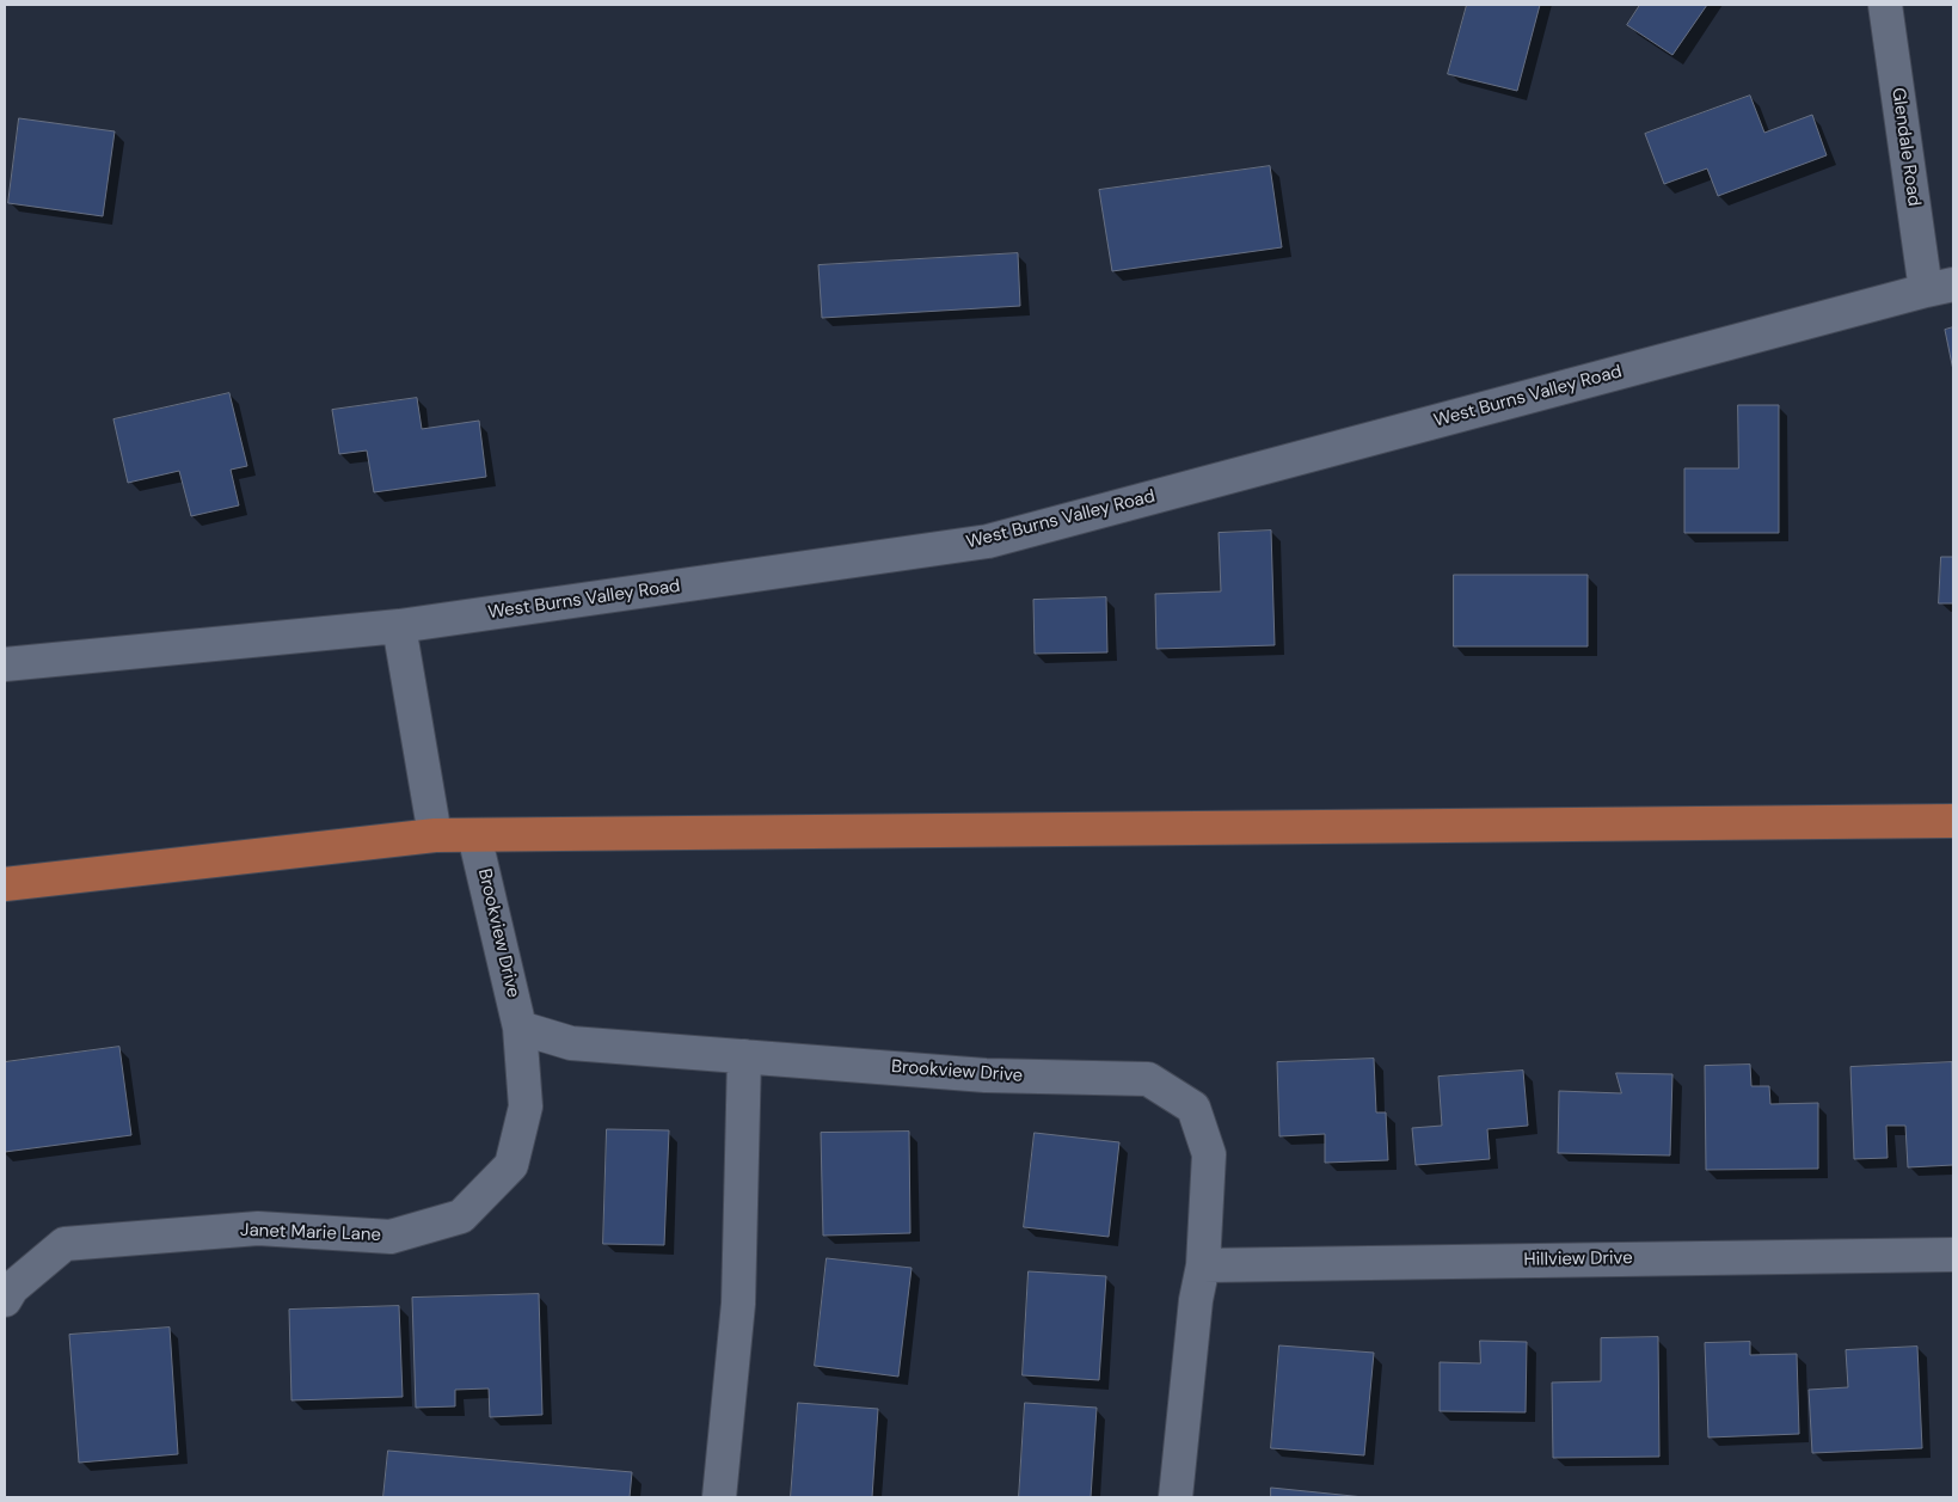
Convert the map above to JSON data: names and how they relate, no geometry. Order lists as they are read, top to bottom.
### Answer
{
  "streets": {
    "street": [
      "Glendale Road",
      "West Burns Valley Road",
      "Brookview Drive",
      "Janet Marie Lane",
      "Hillview Drive"
    ]
  },
  "crossings": [
    ["Glendale Road", "West Burns Valley Road"],
    ["Brookview Drive", "Janet Marie Lane"],
    ["Brookview Drive", "Hillview Drive"]
  ]
}
